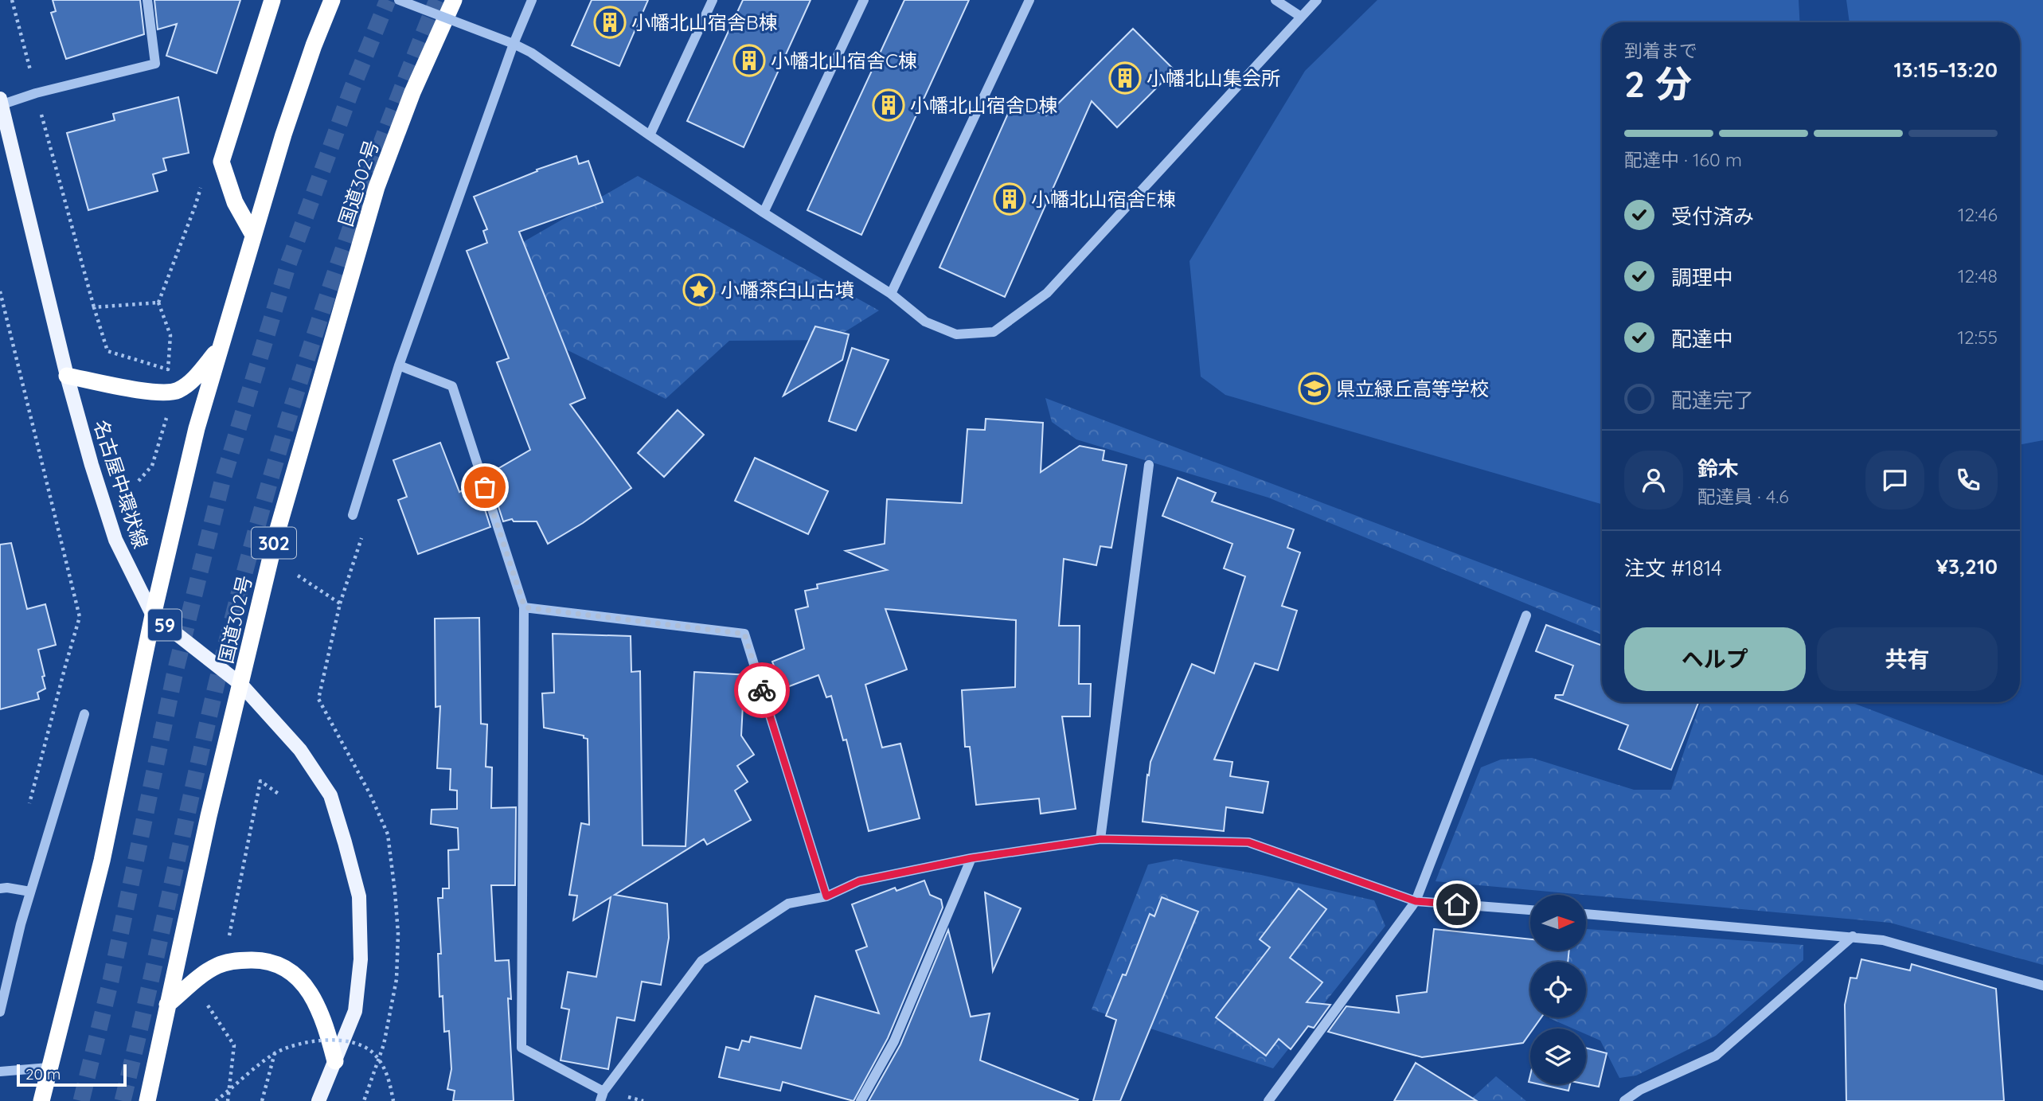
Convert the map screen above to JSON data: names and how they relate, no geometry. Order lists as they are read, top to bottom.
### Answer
{
  "streets": {
    "highway": ["国道302号", "302"],
    "main road": ["名古屋中環状線", "59"]
  },
  "crossings": [
    ["国道302号", "名古屋中環状線"]
  ],
  "places": {
    "building": [
      "小幡北山宿舎B棟",
      "小幡北山宿舎C棟",
      "小幡北山集会所",
      "小幡北山宿舎D棟",
      "小幡北山宿舎E棟"
    ],
    "place": ["小幡茶臼山古墳"],
    "school or university": ["県立緑丘高等学校"]
  },
  "scale_bar": "20 m",
  "north": "right",
  "page": {
    "heading": ["2 分", "到着まで", "13:15–13:20"],
    "panel": [
      "鈴木",
      "配達員 · 4.6",
      "注文 #1814",
      "¥3,210"
    ],
    "bar": "配達中 · 160 m",
    "list": [
      ["受付済み", "12:46"],
      ["調理中", "12:48"],
      ["配達中", "12:55"],
      "配達完了"
    ],
    "buttons": ["ヘルプ", "共有"],
    "scale": "20 m"
  }
}
